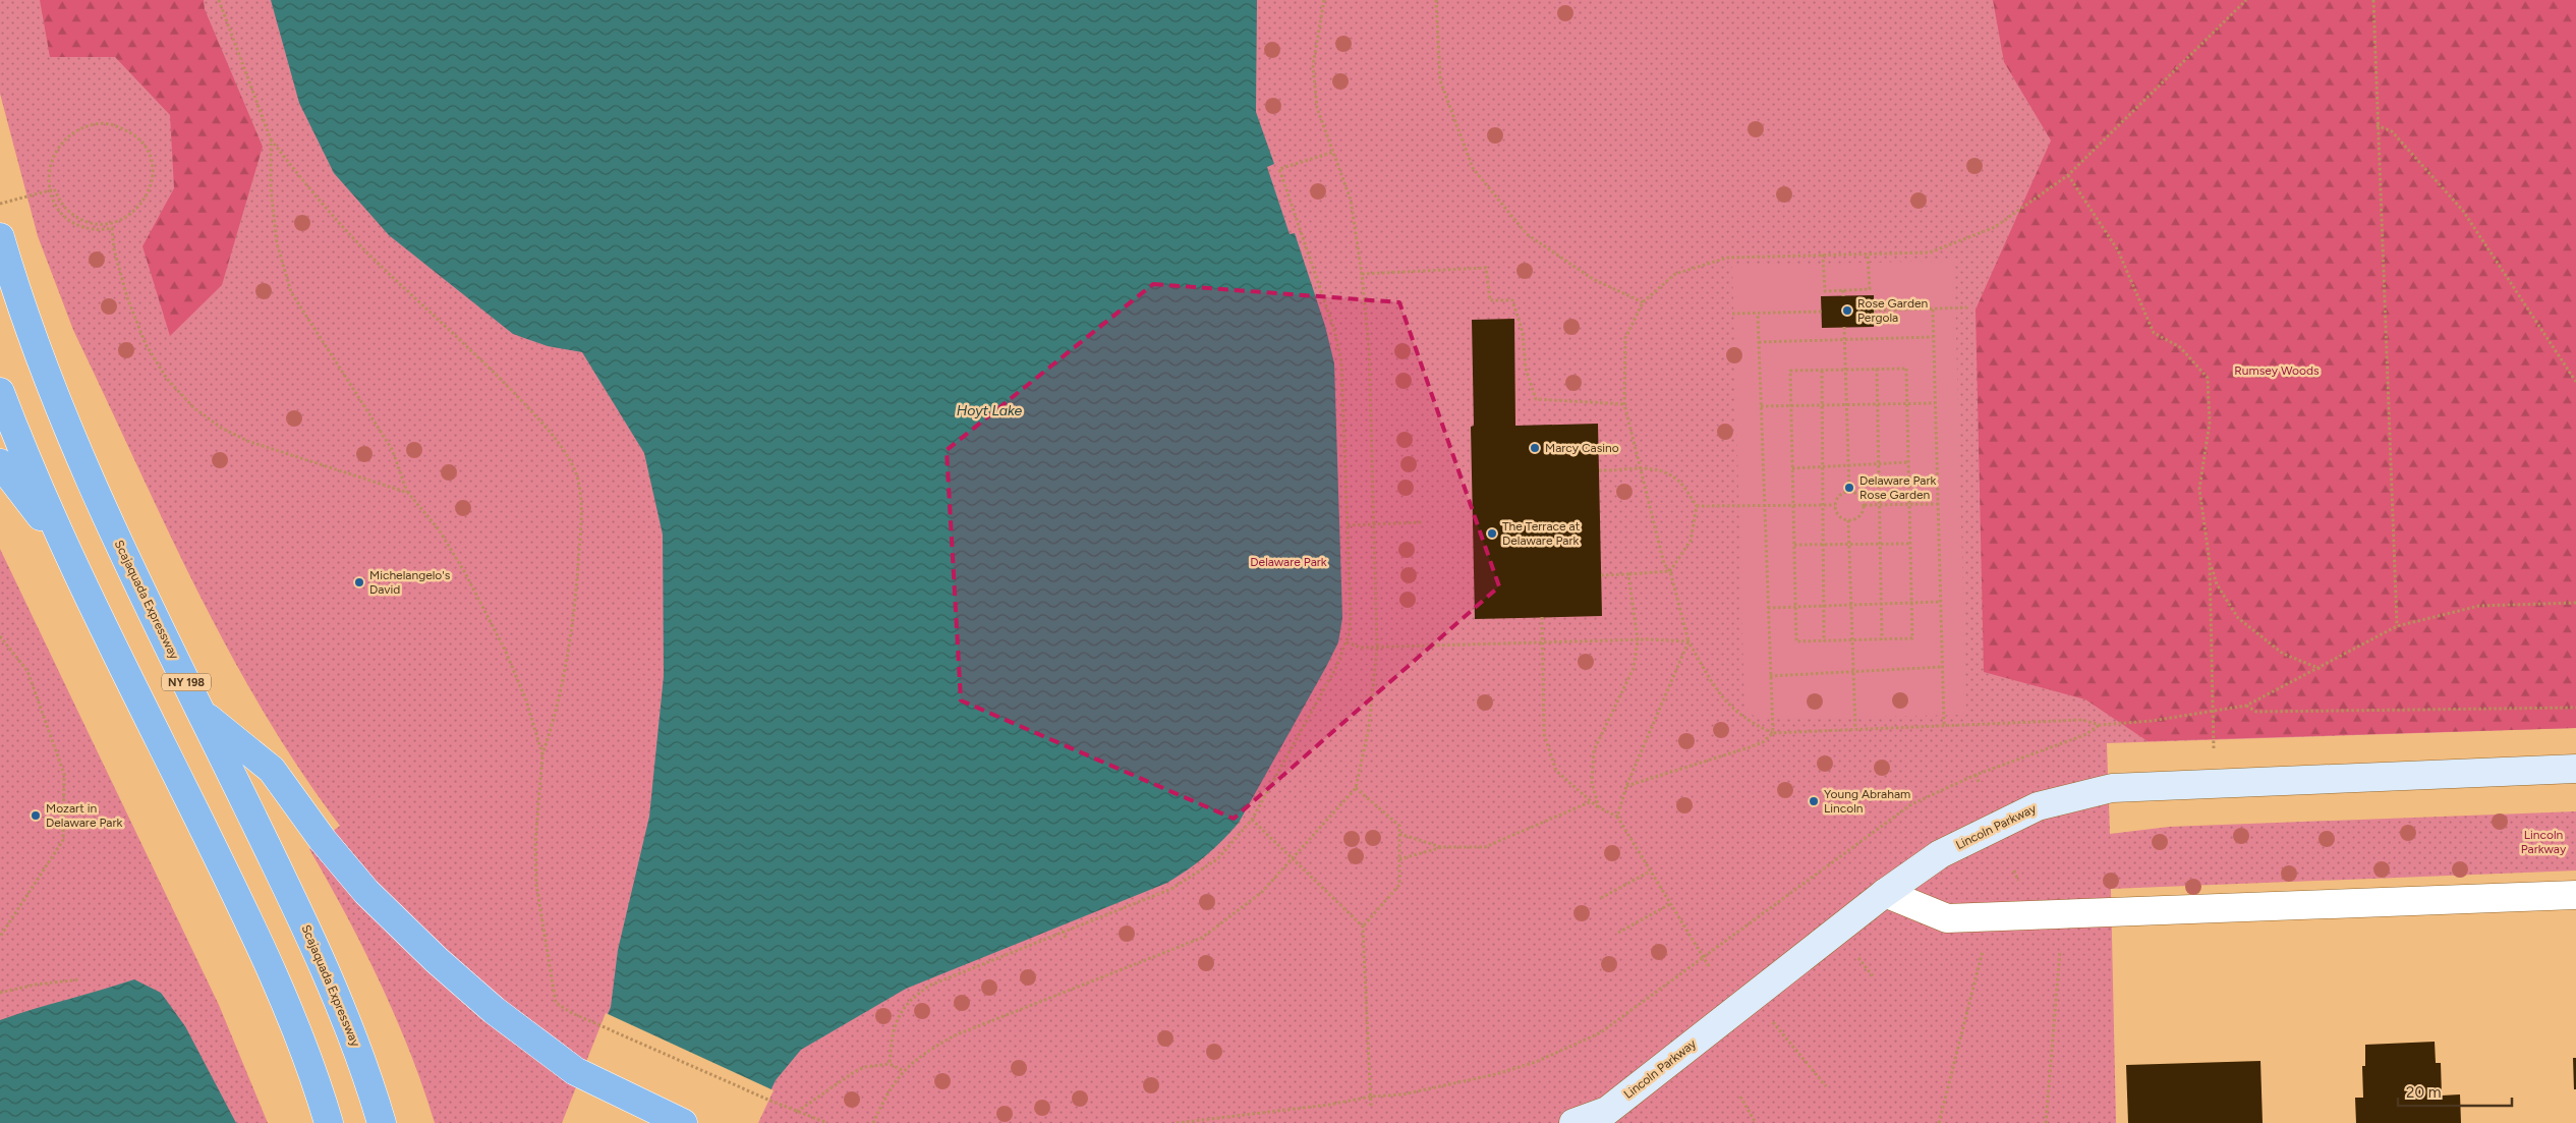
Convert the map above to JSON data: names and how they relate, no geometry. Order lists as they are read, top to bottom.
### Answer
{
  "streets": {
    "highway": ["Scajaquada Expressway", "NY 198"],
    "street": ["Lincoln Parkway"]
  },
  "water": ["Hoyt Lake"],
  "parks": ["Rumsey Woods", "Delaware Park", "Lincoln Parkway"],
  "places": [
    "Rose Garden Pergola",
    "Marcy Casino",
    "Delaware Park Rose Garden",
    "The Terrace at Delaware Park",
    "Michelangelo's David",
    "Young Abraham Lincoln",
    "Mozart in Delaware Park"
  ],
  "scale_bar": "20 m"
}
